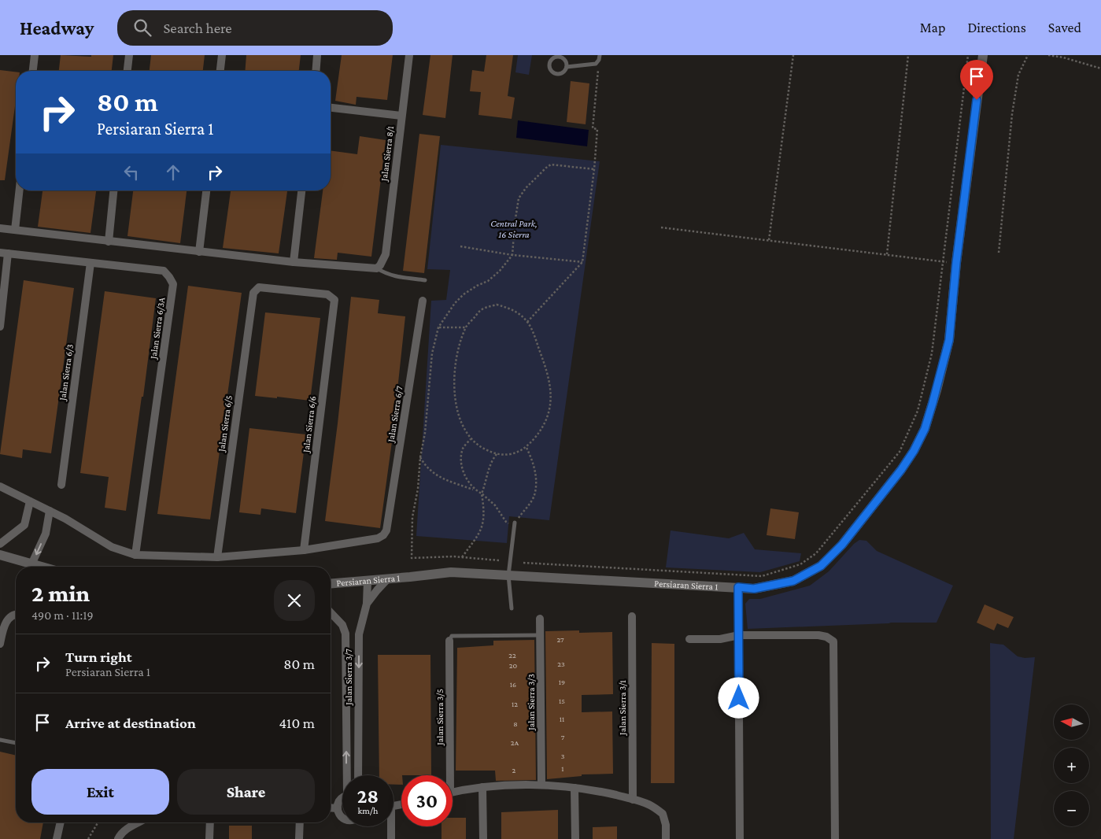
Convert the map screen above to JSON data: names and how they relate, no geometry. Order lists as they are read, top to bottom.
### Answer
{
  "streets": {
    "street": [
      "Jalan Sierra 8/1",
      "Jalan Sierra 6/3A",
      "Jalan Sierra 6/3",
      "Jalan Sierra 6/7",
      "Jalan Sierra 6/5",
      "Jalan Sierra 6/6",
      "Persiaran Sierra 1",
      "Jalan Sierra 3/7",
      "Jalan Sierra 3/3",
      "Jalan Sierra 3/1",
      "Jalan Sierra 3/5"
    ]
  },
  "crossings": [
    ["Jalan Sierra 6/3A", "Jalan Sierra 6/3"],
    ["Jalan Sierra 6/7", "Jalan Sierra 6/6"],
    ["Jalan Sierra 6/5", "Jalan Sierra 6/6"],
    ["Persiaran Sierra 1", "Jalan Sierra 3/7"]
  ],
  "parks": ["Central Park, 16 Sierra"],
  "house_numbers": [
    "27",
    "22",
    "23",
    "20",
    "19",
    "16",
    "15",
    "12",
    "11",
    "8",
    "7",
    "2A",
    "3",
    "1",
    "2"
  ],
  "north": "left",
  "page": {
    "header": "Headway",
    "search": "Search here",
    "nav": ["Map", "Directions", "Saved"],
    "turn": ["80 m", "Persiaran Sierra 1"],
    "heading": ["2 min", "490 m · 11:19"],
    "list": [
      {
        "name": "Turn right",
        "note": "Persiaran Sierra 1",
        "value": "80 m"
      },
      {
        "name": "Arrive at destination",
        "value": "410 m"
      }
    ],
    "map_buttons": ["+", "−"],
    "buttons": ["Exit", "Share"],
    "speed": "28 km/h",
    "limit": "30"
  }
}
